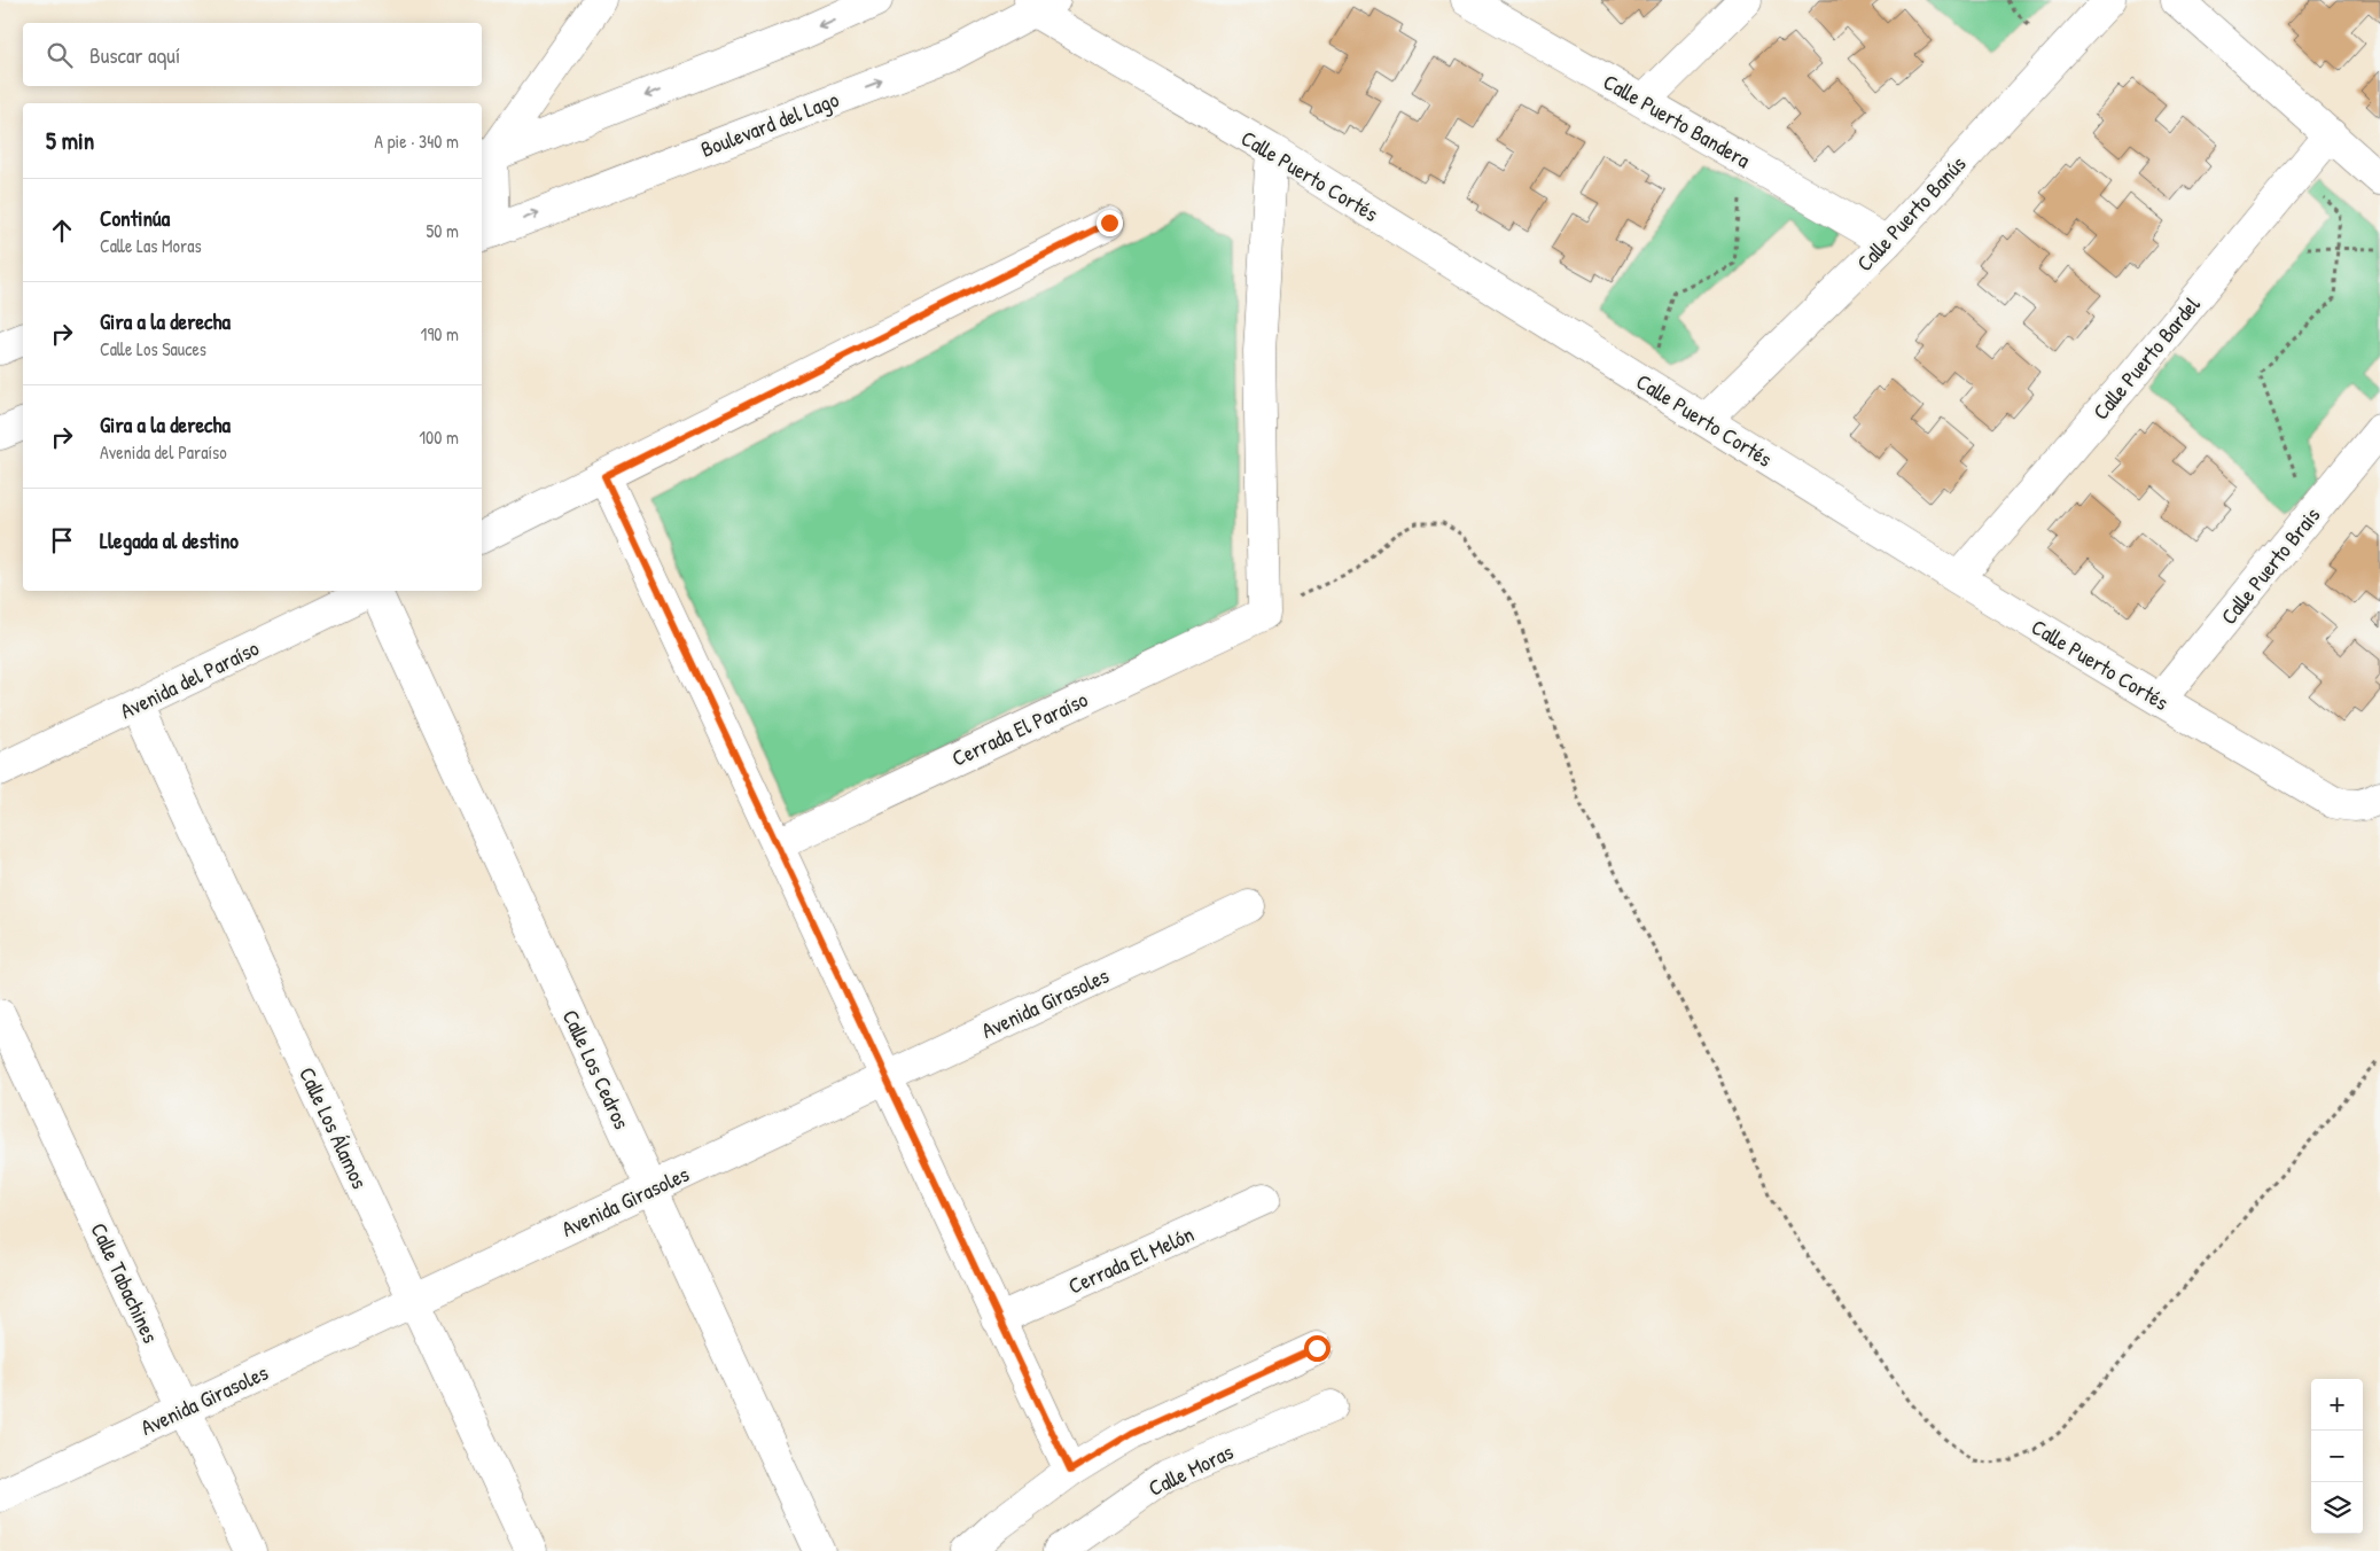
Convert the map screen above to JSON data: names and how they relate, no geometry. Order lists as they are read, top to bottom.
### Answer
{
  "streets": {
    "street": [
      "Calle Puerto Bandera",
      "Boulevard del Lago",
      "Calle Puerto Cortés",
      "Calle Puerto Banús",
      "Calle Puerto Bardel",
      "Calle Puerto Brais",
      "Avenida del Paraíso",
      "Cerrada El Paraíso",
      "Avenida Girasoles",
      "Calle Los Cedros",
      "Calle Los Álamos",
      "Cerrada El Melón",
      "Calle Tabachines",
      "Calle Moras"
    ]
  },
  "crossings": [
    ["Calle Puerto Bandera", "Calle Puerto Banús"],
    ["Boulevard del Lago", "Calle Puerto Cortés"],
    ["Calle Puerto Cortés", "Calle Puerto Banús"],
    ["Calle Puerto Cortés", "Calle Puerto Bardel"],
    ["Calle Puerto Cortés", "Calle Puerto Brais"],
    ["Avenida del Paraíso", "Calle Los Álamos"],
    ["Avenida Girasoles", "Calle Los Cedros"],
    ["Avenida Girasoles", "Calle Los Álamos"],
    ["Avenida Girasoles", "Calle Tabachines"]
  ],
  "page": {
    "search": "Buscar aquí",
    "heading": ["5 min", "A pie · 340 m"],
    "list": [
      ["Continúa", "Calle Las Moras", "50 m"],
      ["Gira a la derecha", "Calle Los Sauces", "190 m"],
      ["Gira a la derecha", "Avenida del Paraíso", "100 m"],
      "Llegada al destino"
    ],
    "map_buttons": ["+", "−"]
  }
}
